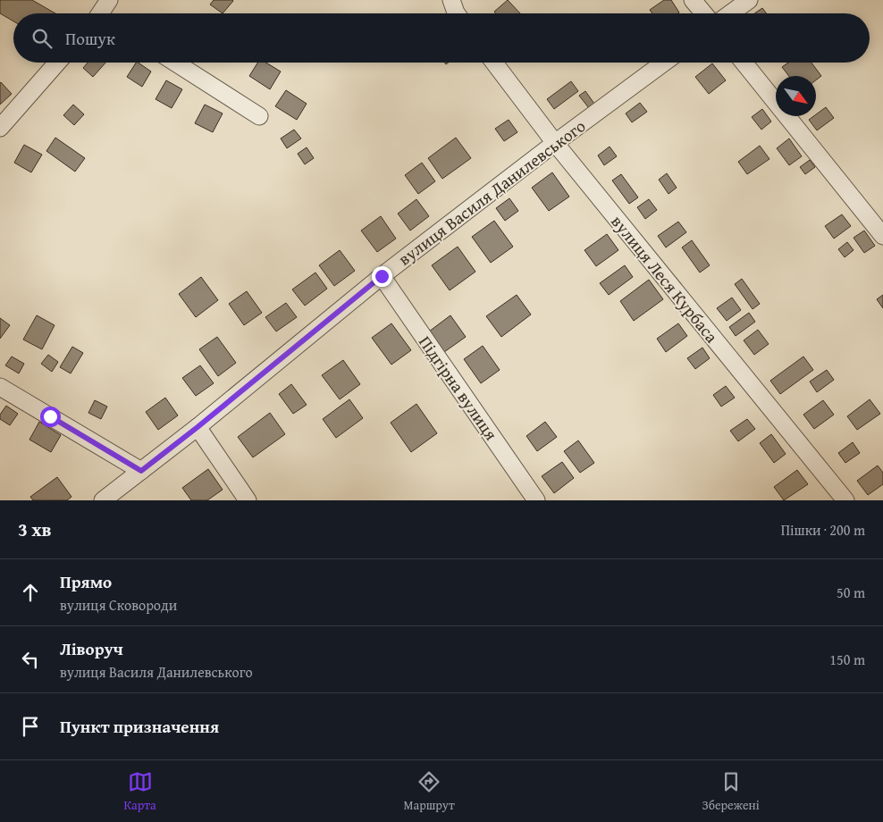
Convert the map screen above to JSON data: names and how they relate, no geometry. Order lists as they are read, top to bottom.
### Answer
{
  "streets": {
    "street": ["вулиця Василя Данилевського", "вулиця Леся Курбаса", "Підгірна вулиця"]
  },
  "crossings": [
    ["вулиця Василя Данилевського", "вулиця Леся Курбаса"],
    ["вулиця Василя Данилевського", "Підгірна вулиця"]
  ],
  "north": "bottom right",
  "page": {
    "search": "Пошук",
    "heading": ["3 хв", "Пішки · 200 m"],
    "list": [
      ["Прямо", "вулиця Сковороди", "50 m"],
      ["Ліворуч", "вулиця Василя Данилевського", "150 m"],
      "Пункт призначення"
    ],
    "nav": ["Карта", "Маршрут", "Збережені"]
  }
}
